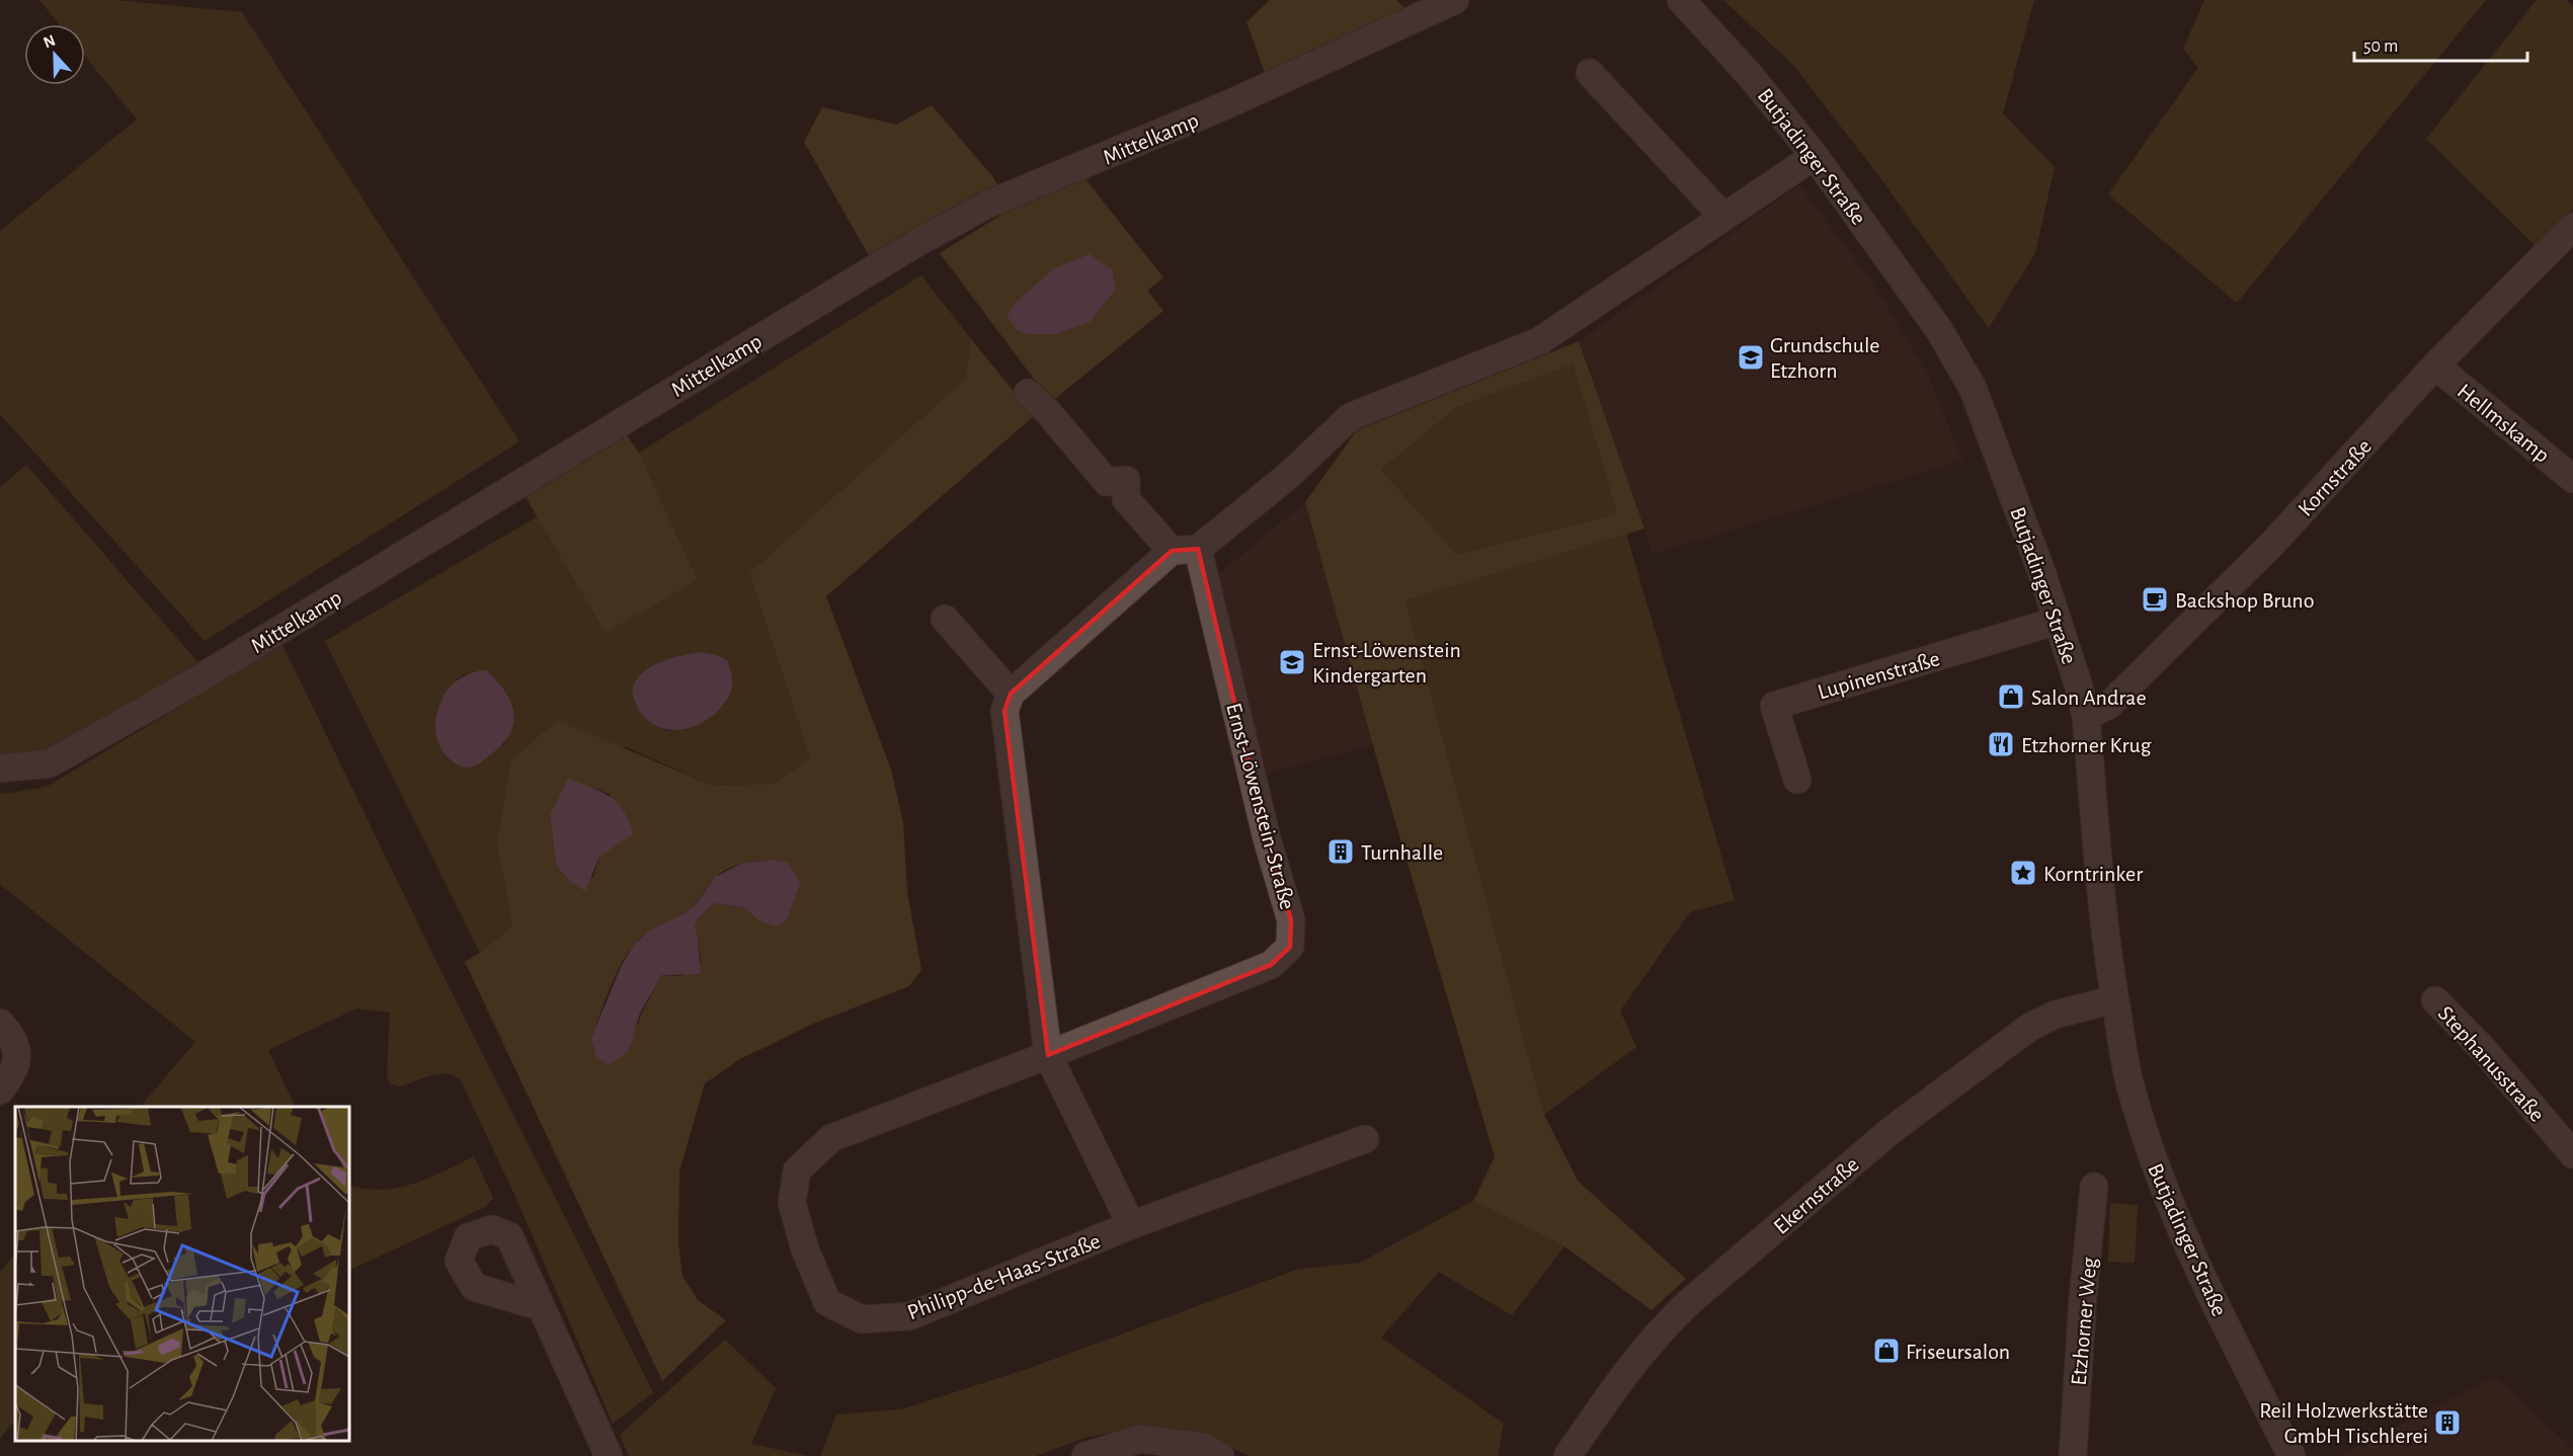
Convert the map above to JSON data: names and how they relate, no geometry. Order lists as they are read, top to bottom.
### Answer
{
  "streets": {
    "street": [
      "Mittelkamp",
      "Butjadinger Straße",
      "Hellmskamp",
      "Kornstraße",
      "Lupinenstraße",
      "Ernst-Löwenstein-Straße",
      "Stephanusstraße",
      "Ekernstraße",
      "Philipp-de-Haas-Straße",
      "Etzhorner Weg"
    ]
  },
  "crossings": [
    ["Butjadinger Straße", "Kornstraße"],
    ["Butjadinger Straße", "Lupinenstraße"],
    ["Butjadinger Straße", "Ekernstraße"],
    ["Hellmskamp", "Kornstraße"],
    ["Ernst-Löwenstein-Straße", "Philipp-de-Haas-Straße"]
  ],
  "places": {
    "school or university": ["Grundschule Etzhorn", "Ernst-Löwenstein Kindergarten"],
    "cafe": ["Backshop Bruno"],
    "shop": ["Salon Andrae", "Friseursalon"],
    "restaurant": ["Etzhorner Krug"],
    "building": ["Turnhalle", "Reil Holzwerkstätte GmbH Tischlerei"],
    "place": ["Korntrinker"]
  },
  "scale_bar": "50 m",
  "north": "top"
}
